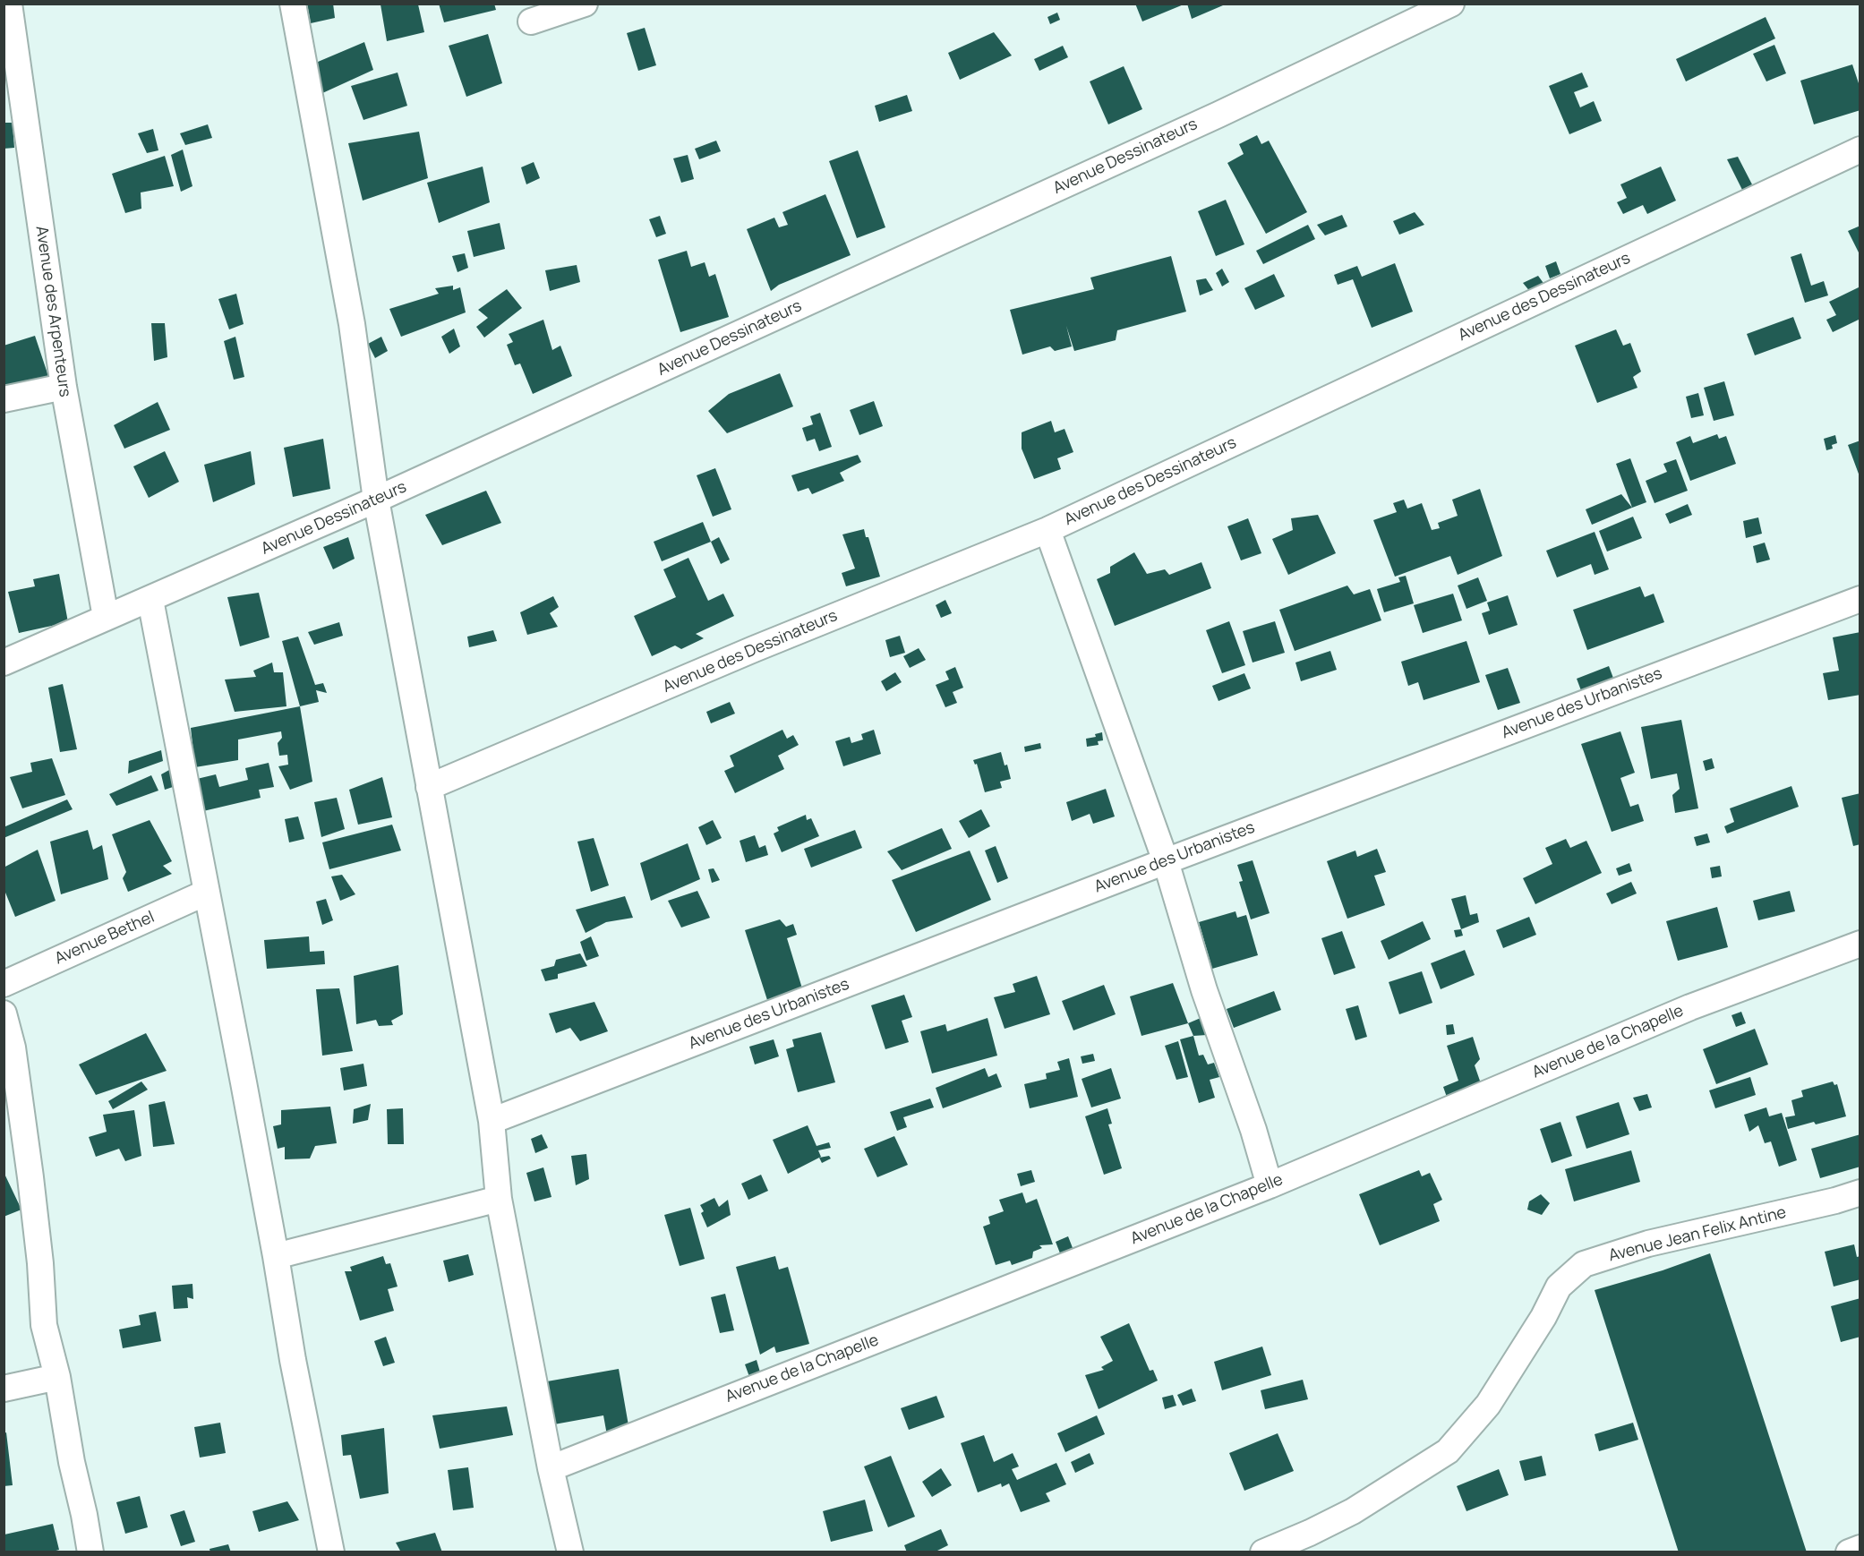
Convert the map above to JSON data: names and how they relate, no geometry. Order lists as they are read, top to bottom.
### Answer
{
  "streets": {
    "street": [
      "Avenue Dessinateurs",
      "Avenue des Dessinateurs",
      "Avenue des Arpenteurs",
      "Avenue des Urbanistes",
      "Avenue Bethel",
      "Avenue de la Chapelle",
      "Avenue Jean Felix Antine"
    ]
  },
  "crossings": [
    ["Avenue Dessinateurs", "Avenue des Arpenteurs"]
  ]
}
